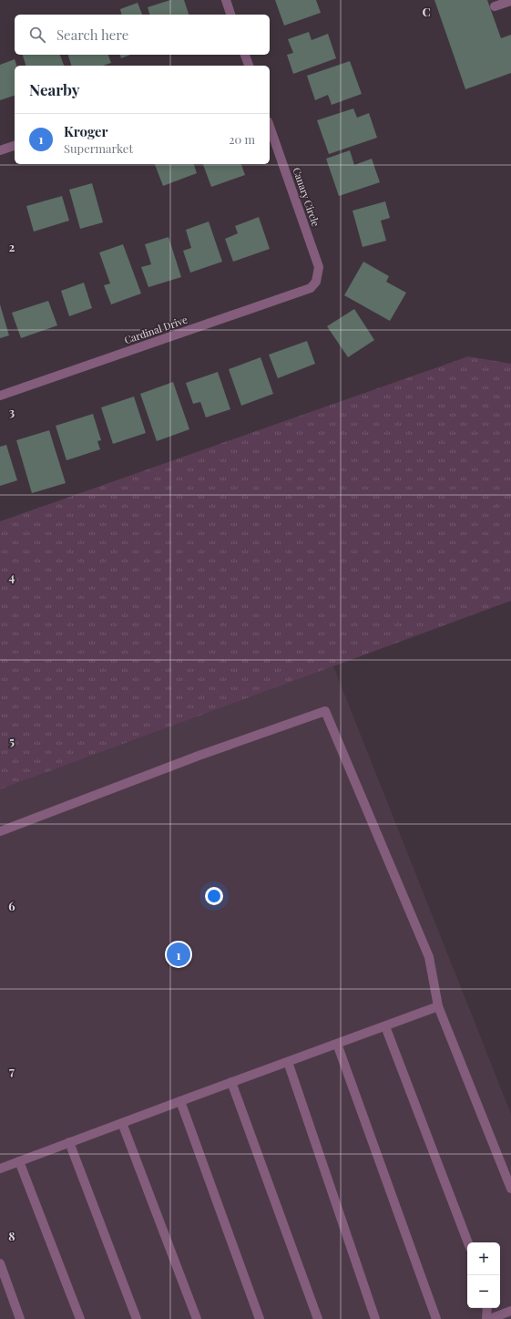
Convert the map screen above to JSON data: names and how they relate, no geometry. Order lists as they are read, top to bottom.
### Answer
{
  "streets": {
    "street": ["Canary Circle", "Cardinal Drive"]
  },
  "crossings": [
    ["Canary Circle", "Cardinal Drive"]
  ],
  "page": {
    "search": "Search here",
    "heading": "Nearby",
    "list": [
      {
        "mark": "1",
        "name": "Kroger",
        "note": "Supermarket",
        "value": "20 m"
      }
    ],
    "pins": "1",
    "map_buttons": ["+", "−"]
  },
  "grid": {
    "columns": ["C"],
    "rows": [
      "2",
      "3",
      "4",
      "5",
      "6",
      "7",
      "8"
    ]
  }
}
